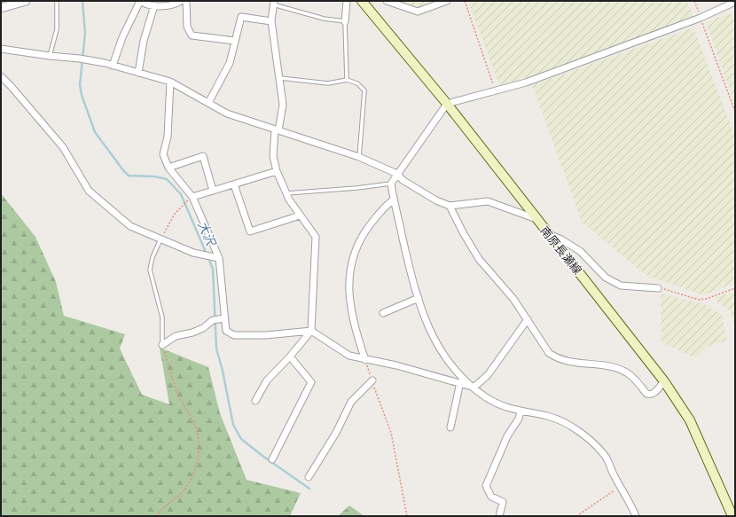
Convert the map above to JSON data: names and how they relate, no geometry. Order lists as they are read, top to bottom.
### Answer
{
  "streets": {
    "main road": ["南原長瀬線"]
  },
  "water": ["大沢"]
}
